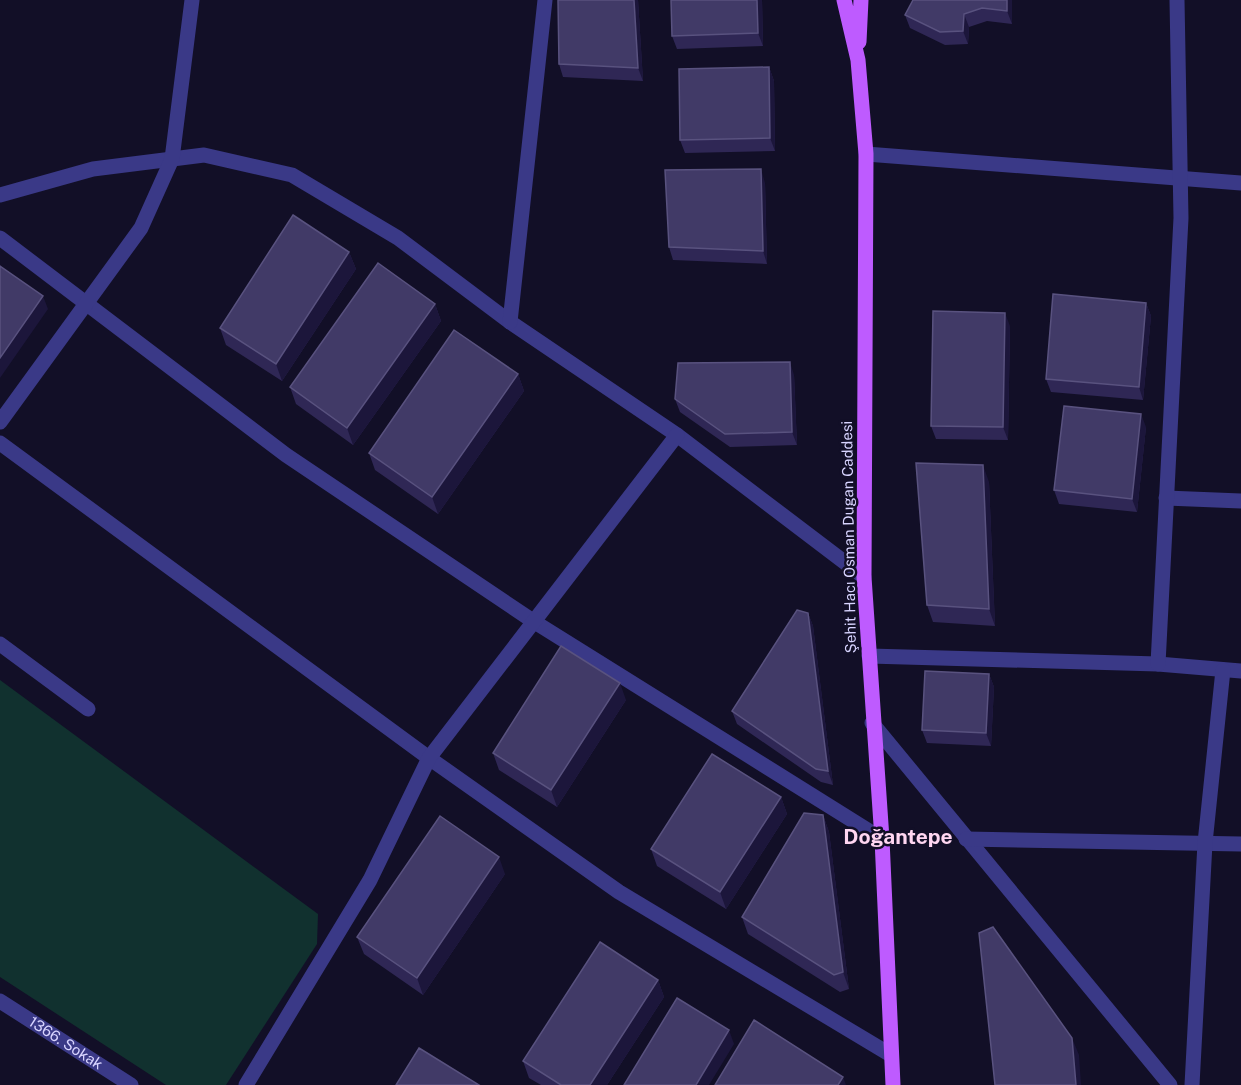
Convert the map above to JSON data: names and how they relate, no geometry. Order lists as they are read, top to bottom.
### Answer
{
  "streets": {
    "main road": ["Şehit Hacı Osman Dugan Caddesi"],
    "street": ["1366. Sokak"]
  },
  "districts": ["Doğantepe"]
}
